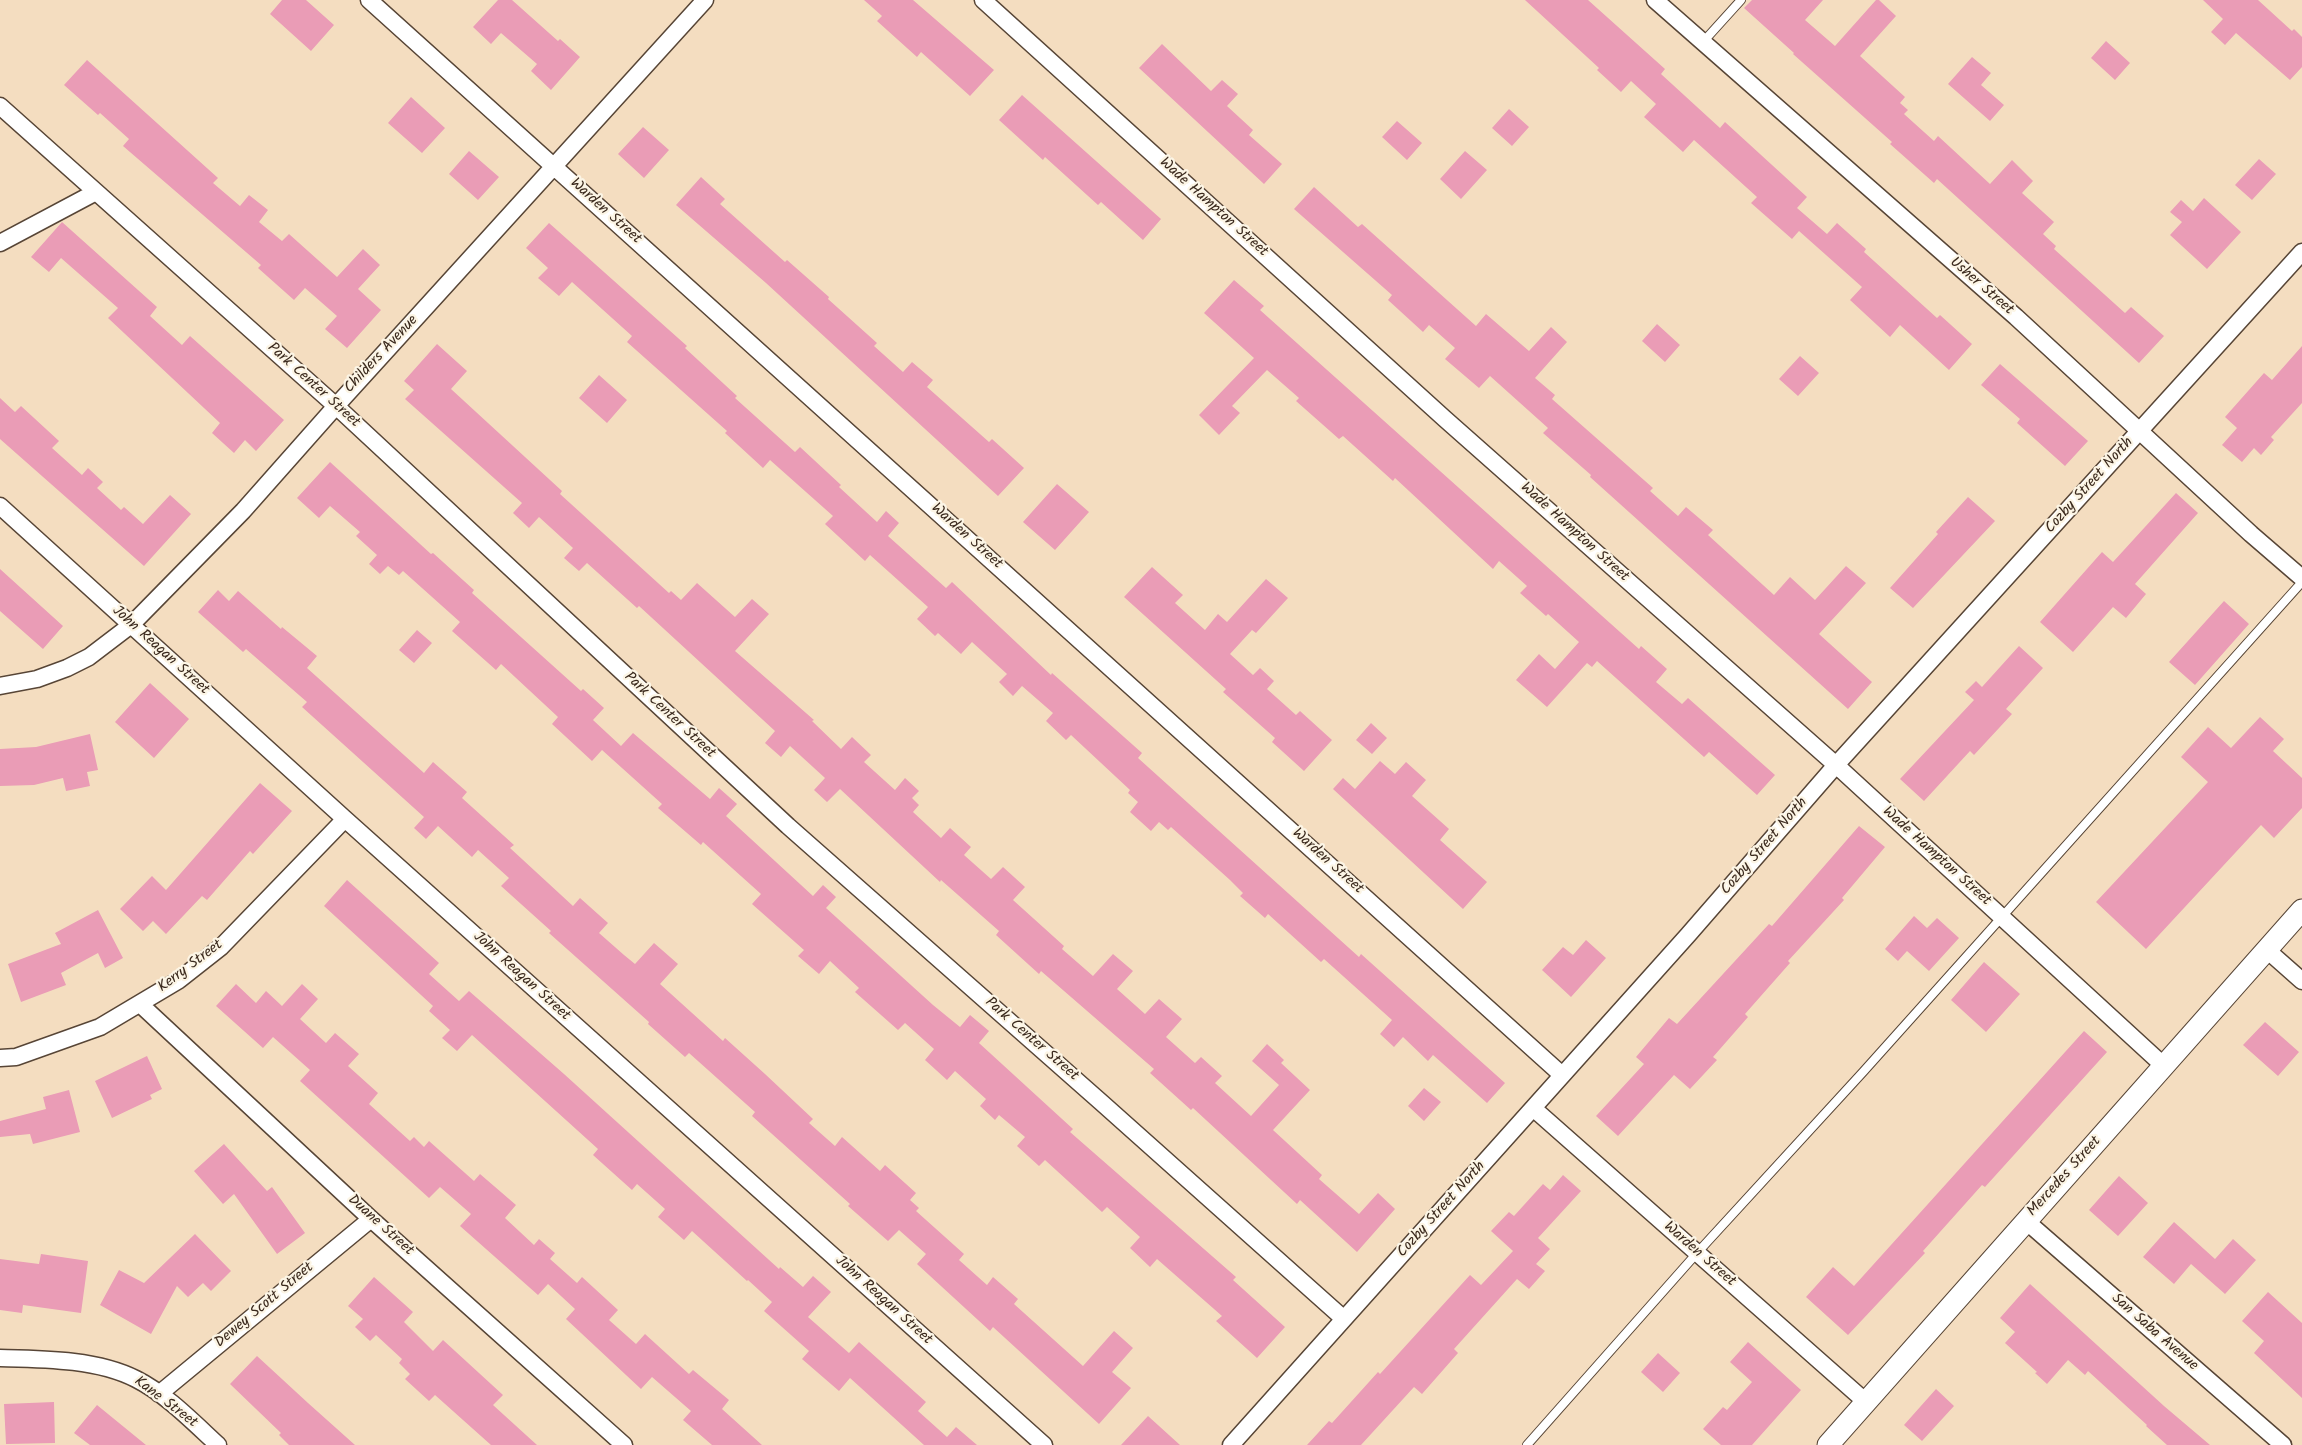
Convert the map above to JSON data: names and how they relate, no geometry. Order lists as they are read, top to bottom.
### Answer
{
  "streets": {
    "street": [
      "Wade Hampton Street",
      "Warden Street",
      "Usher Street",
      "Childers Avenue",
      "Park Center Street",
      "Cozby Street North",
      "John Reagan Street",
      "Kerry Street",
      "Mercedes Street",
      "Duane Street",
      "Dewey Scott Street",
      "San Saba Avenue",
      "Kane Street"
    ]
  },
  "crossings": [
    ["Wade Hampton Street", "Cozby Street North"],
    ["Wade Hampton Street", "Mercedes Street"],
    ["Warden Street", "Childers Avenue"],
    ["Warden Street", "Cozby Street North"],
    ["Warden Street", "Mercedes Street"],
    ["Usher Street", "Cozby Street North"],
    ["Childers Avenue", "Park Center Street"],
    ["Childers Avenue", "John Reagan Street"],
    ["Park Center Street", "Cozby Street North"],
    ["John Reagan Street", "Kerry Street"],
    ["Kerry Street", "Duane Street"],
    ["Mercedes Street", "San Saba Avenue"],
    ["Duane Street", "Dewey Scott Street"],
    ["Dewey Scott Street", "Kane Street"]
  ]
}
